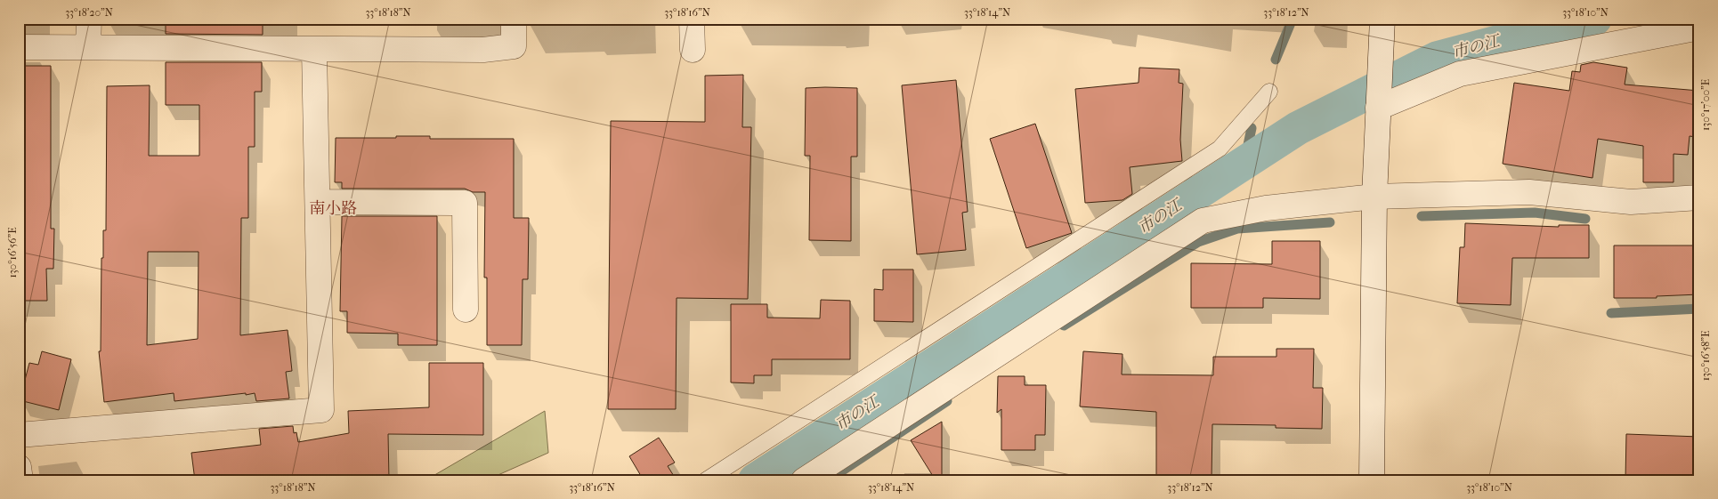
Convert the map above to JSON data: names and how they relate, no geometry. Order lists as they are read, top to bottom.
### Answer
{
  "districts": ["南小路"],
  "water": ["市の江"],
  "coordinates": [
    "33°18'20\"N",
    "33°18'18\"N",
    "33°18'16\"N",
    "33°18'14\"N",
    "33°18'12\"N",
    "33°18'10\"N",
    "130°17'00\"E",
    "130°16'56\"E",
    "130°16'58\"E"
  ]
}
